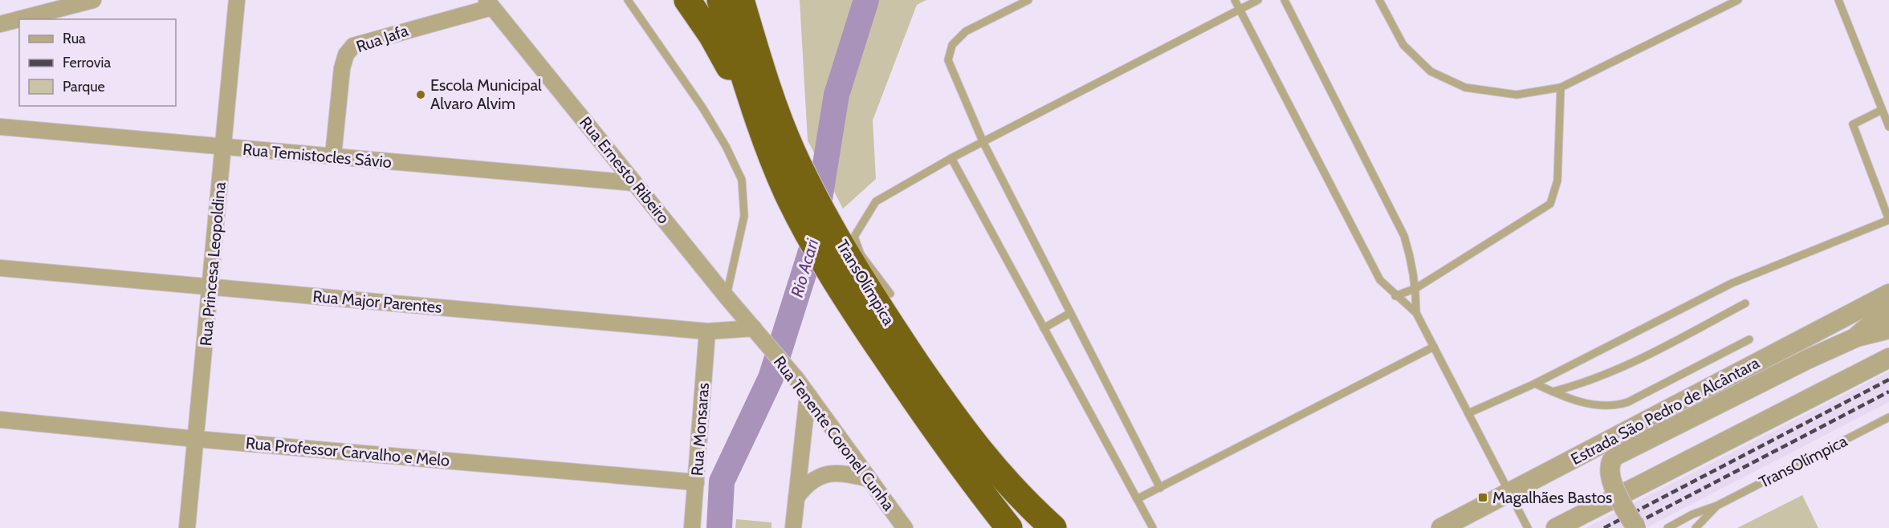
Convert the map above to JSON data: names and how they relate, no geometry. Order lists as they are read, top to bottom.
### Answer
{
  "streets": {
    "highway": ["TransOlímpica"],
    "street": [
      "Rua Jafa",
      "Rua Temistocles Sávio",
      "Rua Ernesto Ribeiro",
      "Rua Princesa Leopoldina",
      "Rua Major Parentes",
      "Estrada São Pedro de Alcântara",
      "Rua Monsaras",
      "Rua Tenente Coronel Cunha",
      "Rua Professor Carvalho e Melo"
    ]
  },
  "crossings": [
    ["Rua Jafa", "Rua Temistocles Sávio"],
    ["Rua Jafa", "Rua Ernesto Ribeiro"],
    ["Rua Temistocles Sávio", "Rua Ernesto Ribeiro"],
    ["Rua Temistocles Sávio", "Rua Princesa Leopoldina"],
    ["Rua Ernesto Ribeiro", "Rua Major Parentes"],
    ["Rua Ernesto Ribeiro", "Rua Tenente Coronel Cunha"],
    ["Rua Princesa Leopoldina", "Rua Major Parentes"],
    ["Rua Princesa Leopoldina", "Rua Professor Carvalho e Melo"],
    ["Rua Major Parentes", "Rua Monsaras"],
    ["Rua Major Parentes", "Rua Tenente Coronel Cunha"],
    ["Rua Monsaras", "Rua Professor Carvalho e Melo"]
  ],
  "water": ["Rio Acari"],
  "places": {
    "other": ["Escola Municipal Alvaro Alvim"],
    "transit": ["Magalhães Bastos"]
  },
  "legend": ["Rua", "Ferrovia", "Parque"]
}
